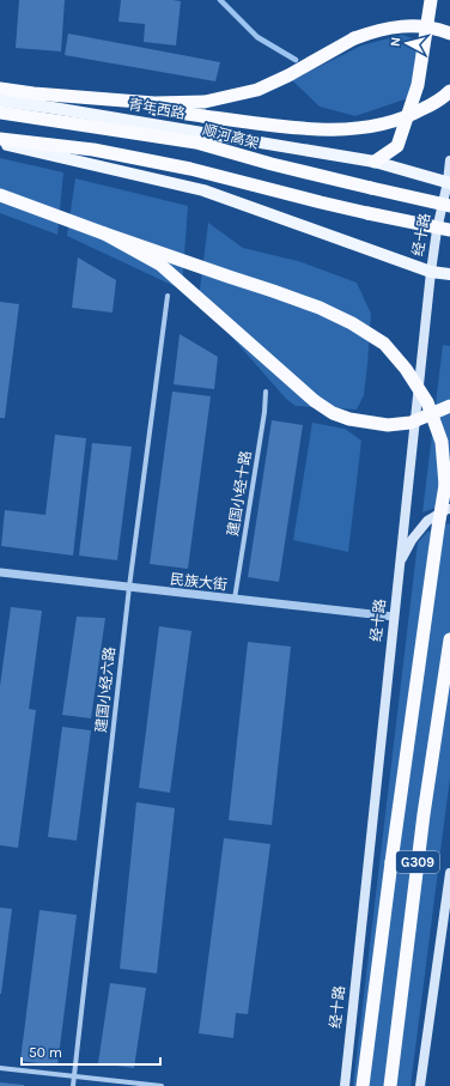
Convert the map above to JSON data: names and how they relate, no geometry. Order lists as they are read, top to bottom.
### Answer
{
  "streets": {
    "highway": ["顺河高架", "G309"],
    "main road": ["青年西路", "经十路"],
    "street": ["建国小经十路", "民族大街", "建国小经六路"]
  },
  "crossings": [
    ["青年西路", "经十路"],
    ["经十路", "民族大街"],
    ["建国小经十路", "民族大街"],
    ["民族大街", "建国小经六路"]
  ],
  "scale_bar": "50 m",
  "north": "left"
}
